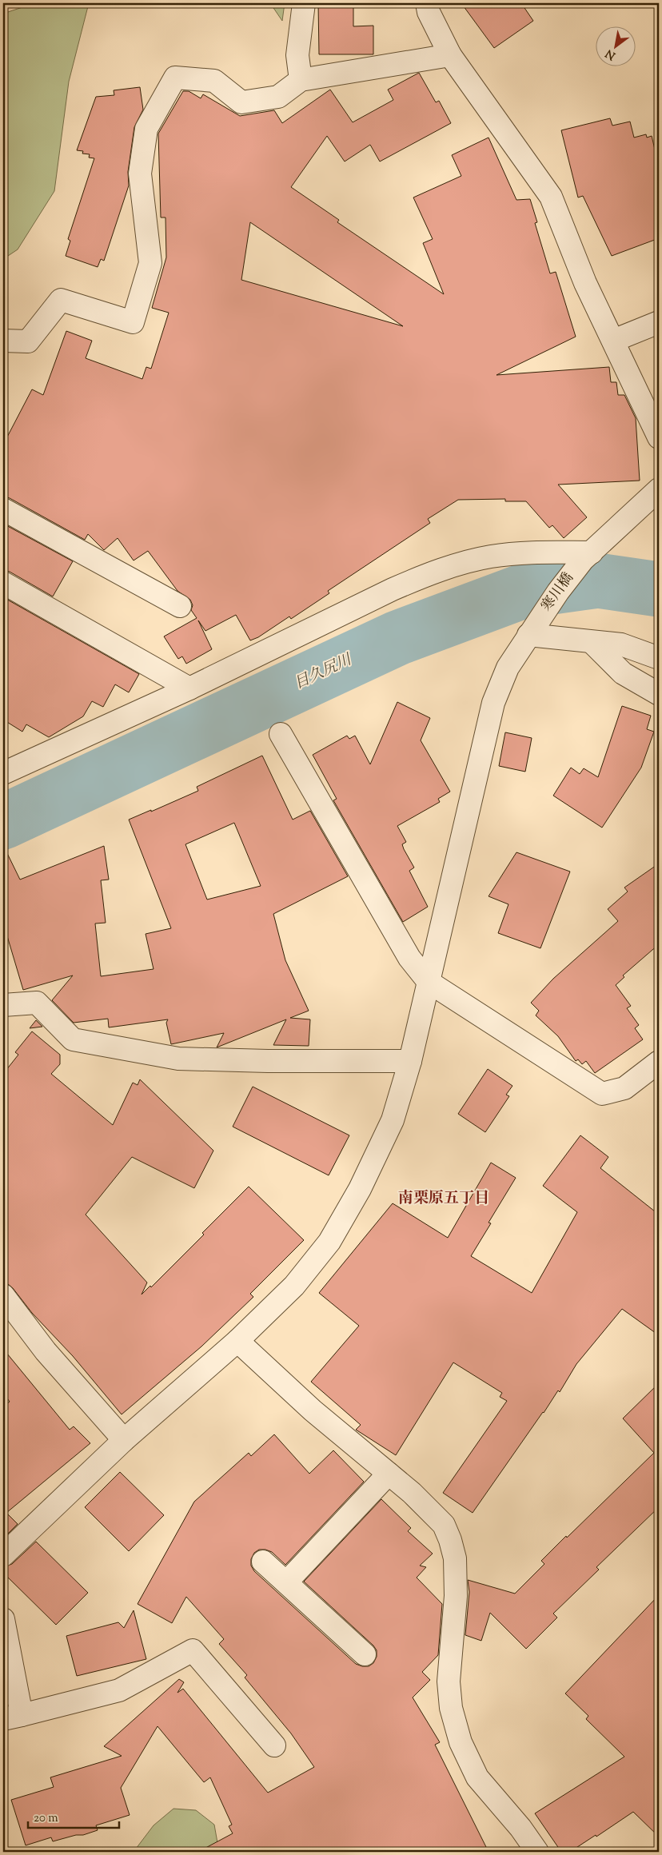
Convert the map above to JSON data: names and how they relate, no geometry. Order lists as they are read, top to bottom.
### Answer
{
  "streets": {
    "street": ["寒川橋"]
  },
  "districts": ["南栗原五丁目"],
  "water": ["目久尻川"],
  "scale_bar": "20 m",
  "north": "bottom left"
}
